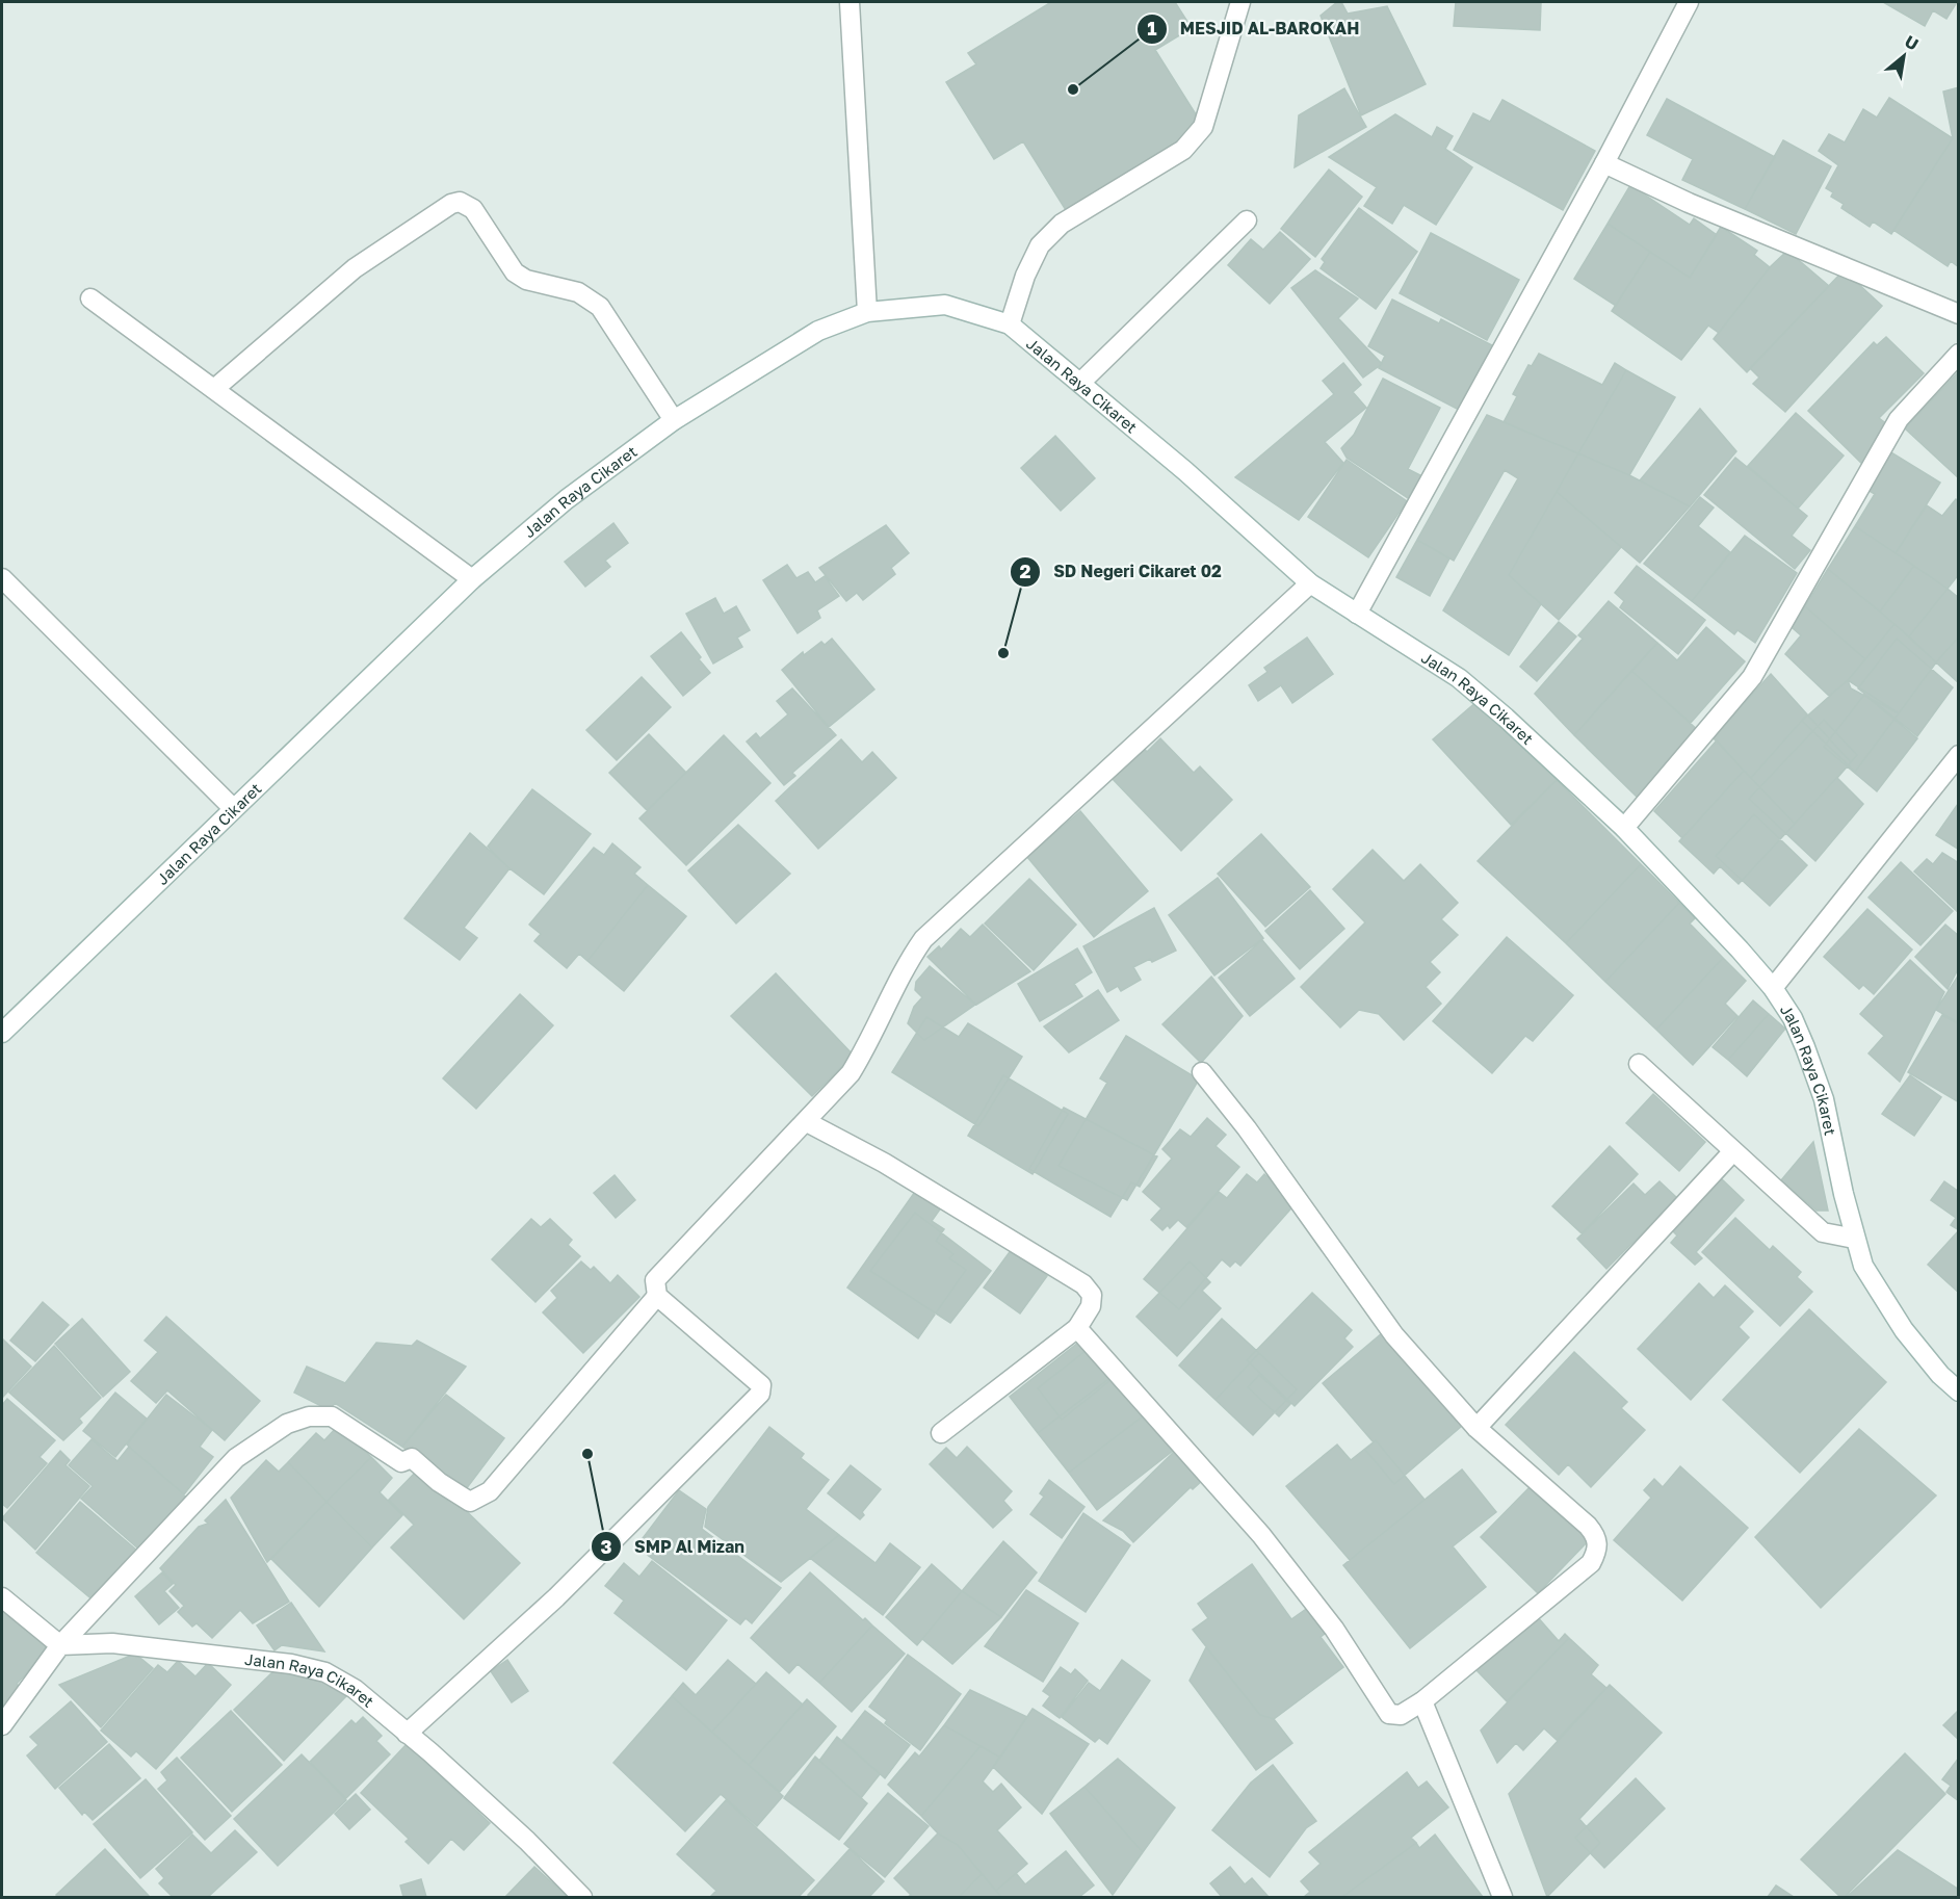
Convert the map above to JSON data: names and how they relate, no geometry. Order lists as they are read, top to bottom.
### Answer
{
  "streets": {
    "street": ["Jalan Raya Cikaret"]
  },
  "places": ["MESJID AL-BAROKAH", "SD Negeri Cikaret 02", "SMP Al Mizan"],
  "north": "top right"
}
